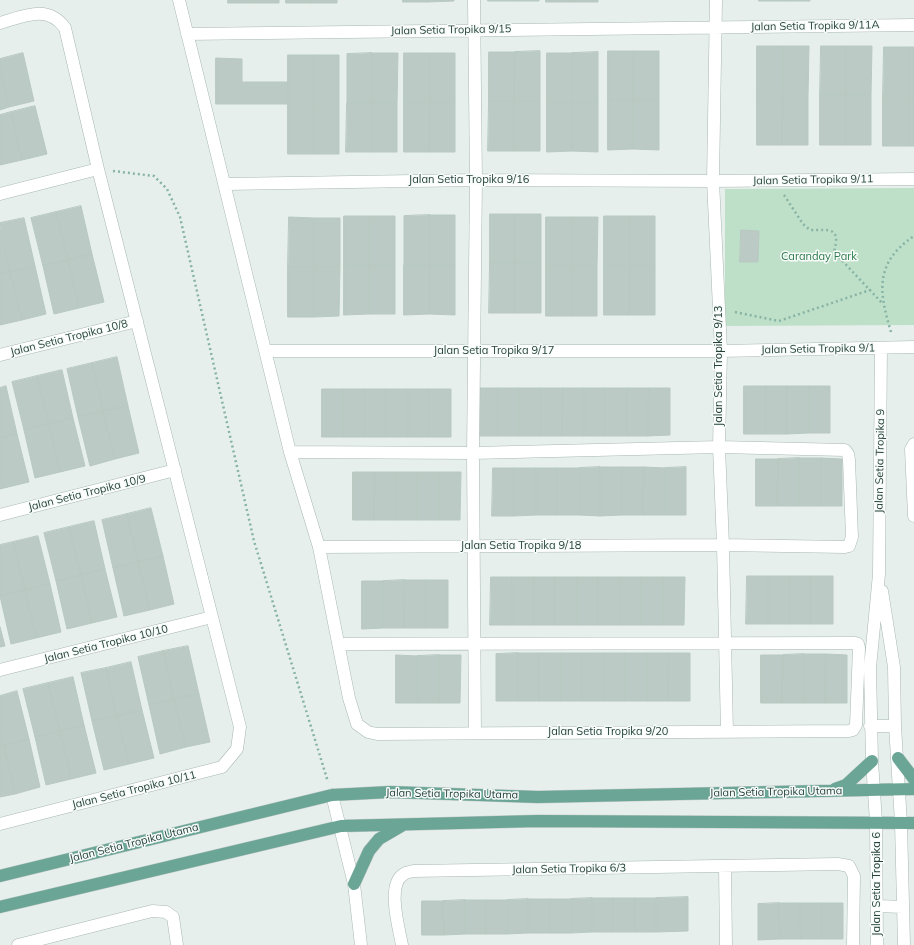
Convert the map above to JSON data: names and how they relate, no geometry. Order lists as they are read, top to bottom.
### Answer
{
  "streets": {
    "main road": ["Jalan Setia Tropika Utama"],
    "street": [
      "Jalan Setia Tropika 9/11A",
      "Jalan Setia Tropika 9/15",
      "Jalan Setia Tropika 9/16",
      "Jalan Setia Tropika 9/11",
      "Jalan Setia Tropika 10/8",
      "Jalan Setia Tropika 9/1",
      "Jalan Setia Tropika 9/17",
      "Jalan Setia Tropika 9/13",
      "Jalan Setia Tropika 9",
      "Jalan Setia Tropika 10/9",
      "Jalan Setia Tropika 9/18",
      "Jalan Setia Tropika 10/10",
      "Jalan Setia Tropika 9/20",
      "Jalan Setia Tropika 10/11",
      "Jalan Setia Tropika 6/3",
      "Jalan Setia Tropika 6"
    ]
  },
  "crossings": [
    ["Jalan Setia Tropika 9/11A", "Jalan Setia Tropika 9/15"],
    ["Jalan Setia Tropika 9/11A", "Jalan Setia Tropika 9/13"],
    ["Jalan Setia Tropika 9/15", "Jalan Setia Tropika 9/13"],
    ["Jalan Setia Tropika 9/16", "Jalan Setia Tropika 9/11"],
    ["Jalan Setia Tropika 9/16", "Jalan Setia Tropika 9/13"],
    ["Jalan Setia Tropika 9/11", "Jalan Setia Tropika 9/13"],
    ["Jalan Setia Tropika 10/8", "Jalan Setia Tropika 10/11"],
    ["Jalan Setia Tropika 9/1", "Jalan Setia Tropika 9/17"],
    ["Jalan Setia Tropika 9/1", "Jalan Setia Tropika 9/13"],
    ["Jalan Setia Tropika 9/1", "Jalan Setia Tropika 9"],
    ["Jalan Setia Tropika 9/17", "Jalan Setia Tropika 9/13"],
    ["Jalan Setia Tropika 9/13", "Jalan Setia Tropika 9/18"],
    ["Jalan Setia Tropika 9/13", "Jalan Setia Tropika 9/20"],
    ["Jalan Setia Tropika 9", "Jalan Setia Tropika Utama"],
    ["Jalan Setia Tropika 9", "Jalan Setia Tropika 6"],
    ["Jalan Setia Tropika 10/9", "Jalan Setia Tropika 10/11"],
    ["Jalan Setia Tropika 10/10", "Jalan Setia Tropika 10/11"],
    ["Jalan Setia Tropika Utama", "Jalan Setia Tropika 6"]
  ],
  "parks": ["Caranday Park"]
}
